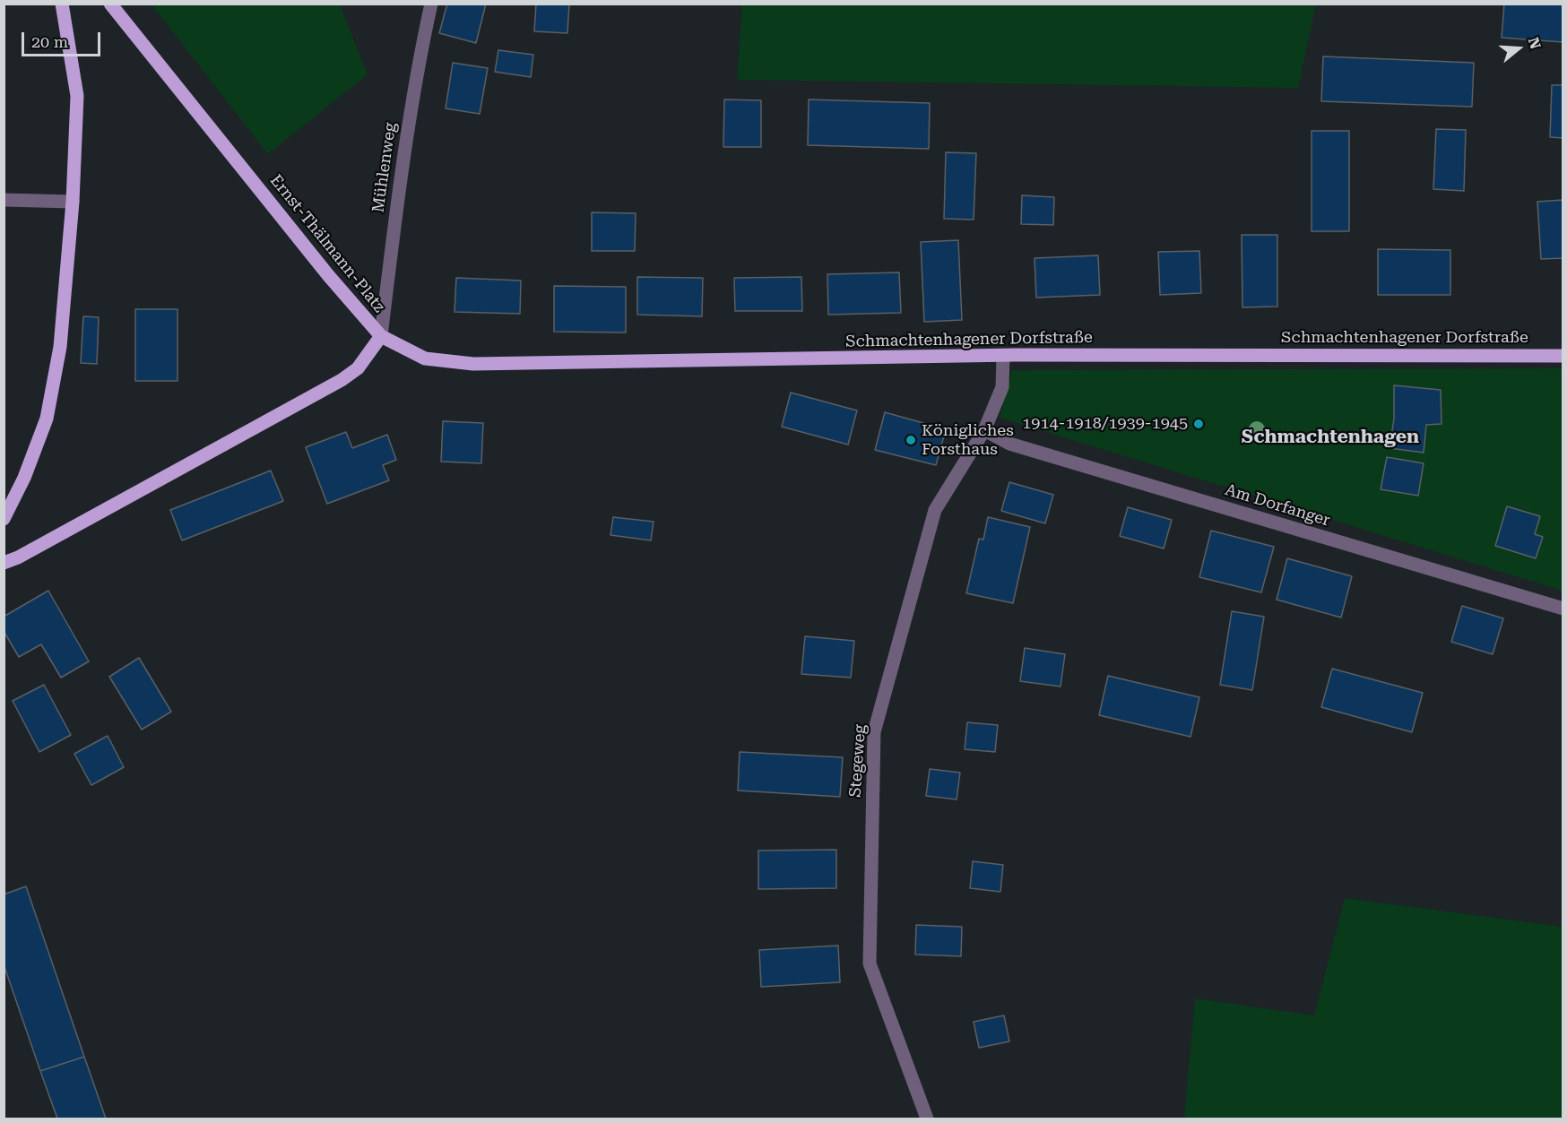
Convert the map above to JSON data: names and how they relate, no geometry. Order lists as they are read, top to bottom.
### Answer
{
  "streets": {
    "main road": ["Ernst-Thälmann-Platz", "Schmachtenhagener Dorfstraße"],
    "street": ["Mühlenweg", "Am Dorfanger", "Stegeweg"]
  },
  "crossings": [
    ["Mühlenweg", "Ernst-Thälmann-Platz"],
    ["Mühlenweg", "Schmachtenhagener Dorfstraße"],
    ["Ernst-Thälmann-Platz", "Schmachtenhagener Dorfstraße"],
    ["Schmachtenhagener Dorfstraße", "Stegeweg"],
    ["Am Dorfanger", "Stegeweg"]
  ],
  "districts": ["Schmachtenhagen"],
  "places": ["1914-1918/1939-1945", "Königliches Forsthaus"],
  "scale_bar": "20 m",
  "north": "right"
}
